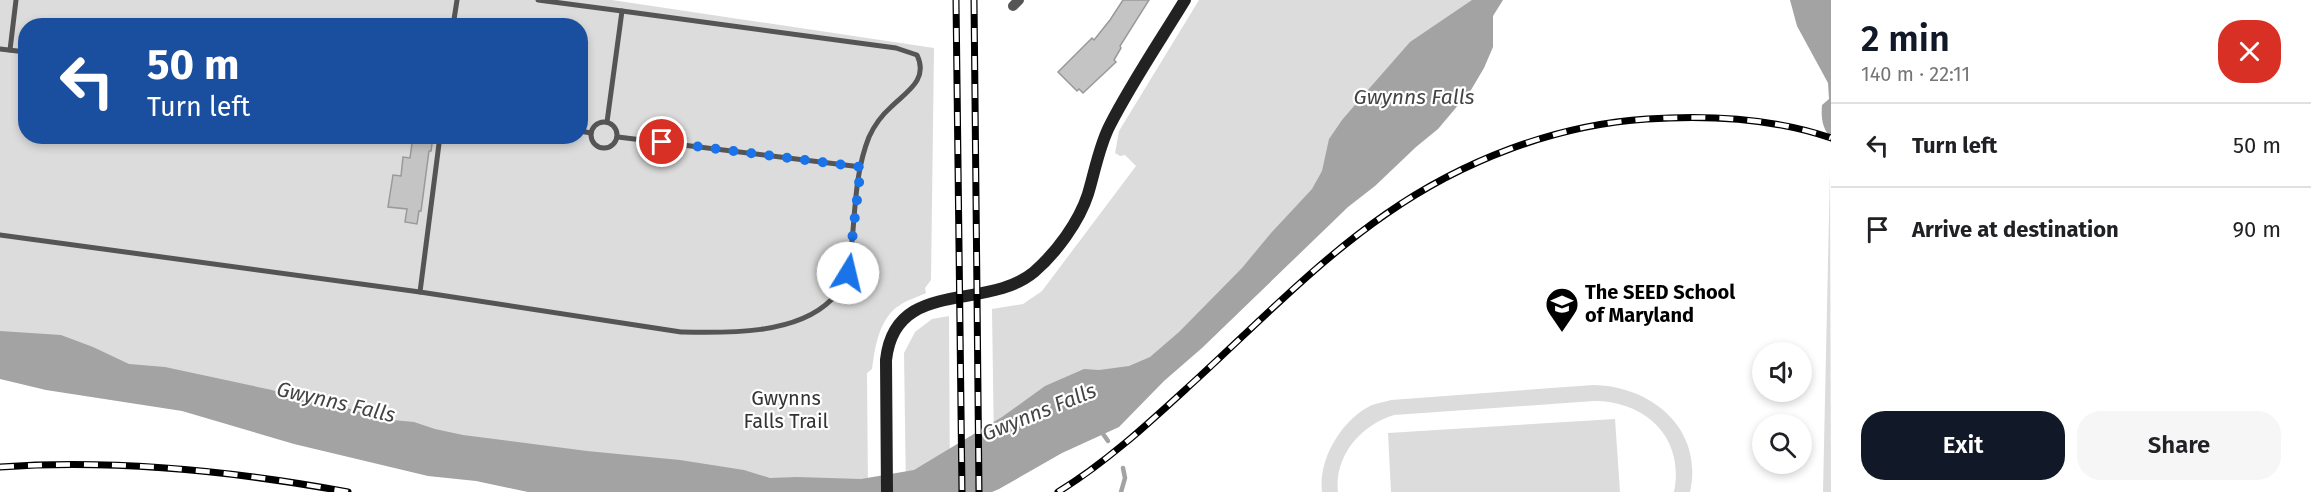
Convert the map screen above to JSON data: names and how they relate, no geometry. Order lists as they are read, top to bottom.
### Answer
{
  "water": ["Gwynns Falls"],
  "parks": ["Gwynns Falls Trail"],
  "places": {
    "school or university": ["The SEED School of Maryland"]
  },
  "page": {
    "heading": ["2 min", "140 m · 22:11"],
    "turn": ["50 m", "Turn left"],
    "list": [
      {
        "name": "Turn left",
        "value": "50 m"
      },
      {
        "name": "Arrive at destination",
        "value": "90 m"
      }
    ],
    "buttons": ["Exit", "Share"]
  }
}
